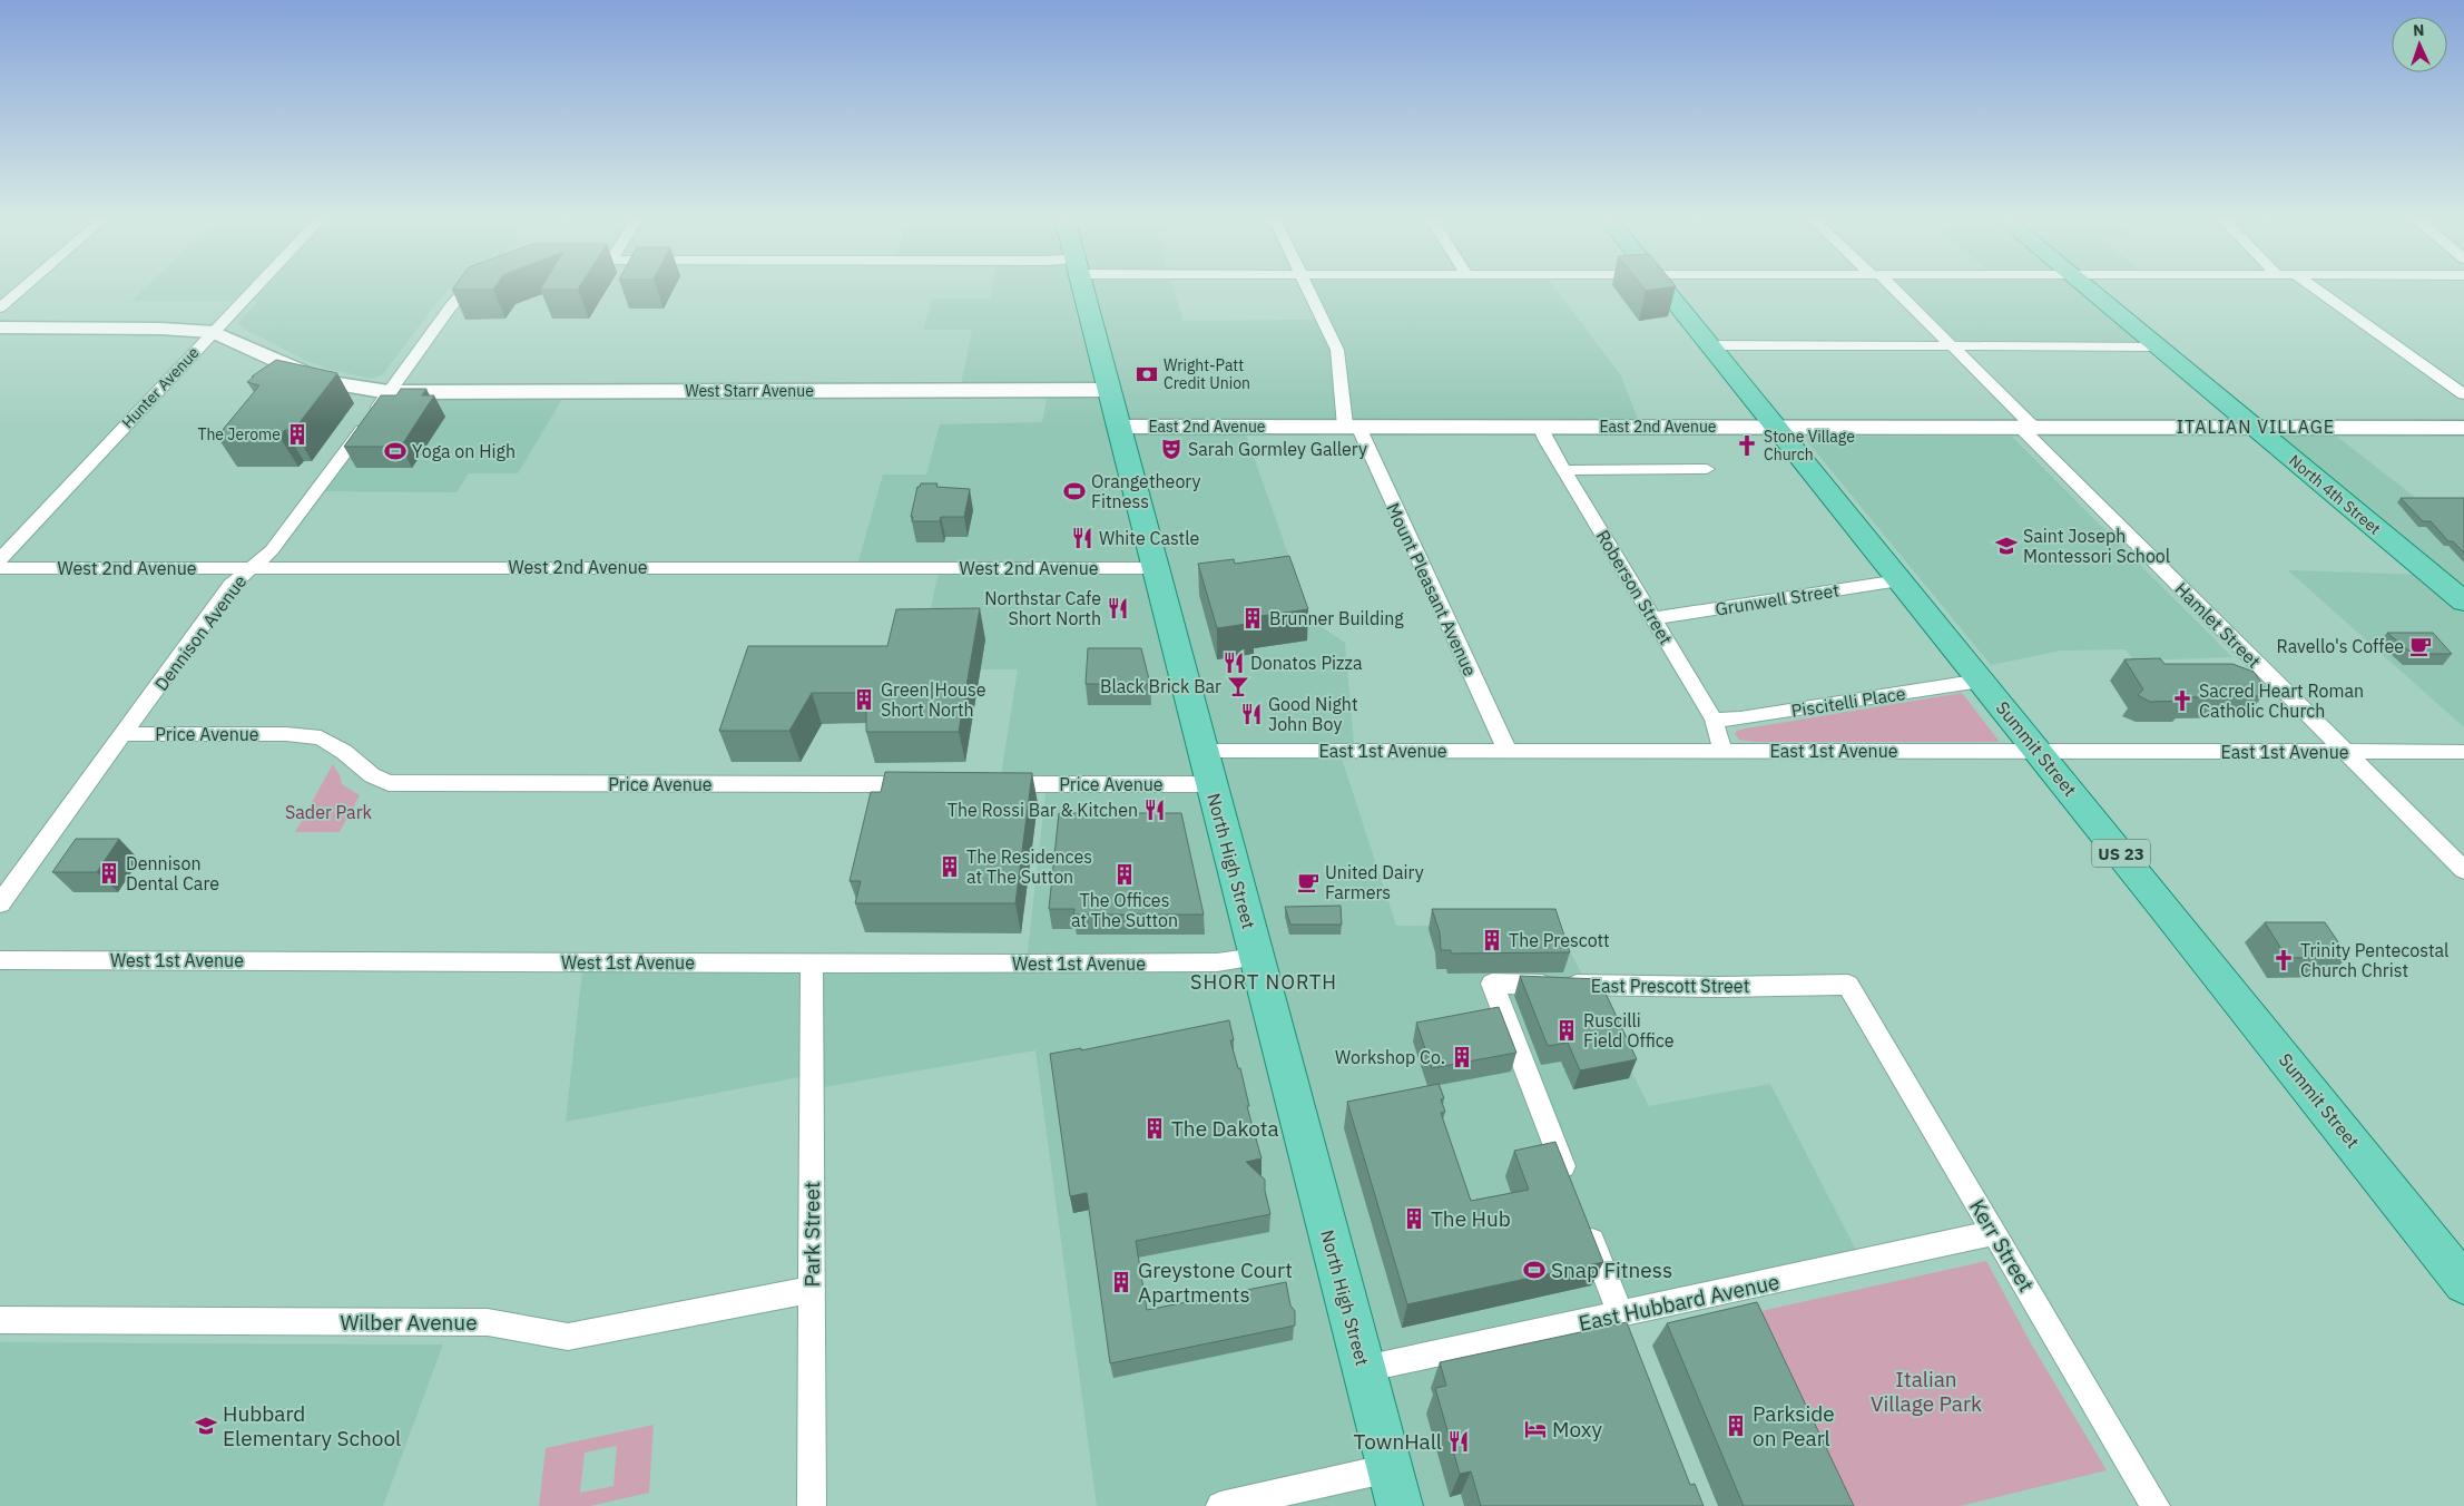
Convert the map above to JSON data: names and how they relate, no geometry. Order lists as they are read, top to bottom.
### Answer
{
  "streets": {
    "main road": [
      "North 4th Street",
      "Summit Street",
      "US 23",
      "North High Street"
    ],
    "street": [
      "Hunter Avenue",
      "West Starr Avenue",
      "East 2nd Avenue",
      "West 2nd Avenue",
      "Roberson Street",
      "Mount Pleasant Avenue",
      "Grunwell Street",
      "Hamlet Street",
      "Dennison Avenue",
      "Piscitelli Place",
      "Price Avenue",
      "East 1st Avenue",
      "West 1st Avenue",
      "East Prescott Street",
      "Park Street",
      "Kerr Street",
      "East Hubbard Avenue",
      "Wilber Avenue"
    ]
  },
  "crossings": [
    ["Hunter Avenue", "West Starr Avenue"],
    ["West Starr Avenue", "Dennison Avenue"],
    ["West Starr Avenue", "North High Street"],
    ["East 2nd Avenue", "North 4th Street"],
    ["East 2nd Avenue", "Roberson Street"],
    ["East 2nd Avenue", "Mount Pleasant Avenue"],
    ["East 2nd Avenue", "Hamlet Street"],
    ["East 2nd Avenue", "Summit Street"],
    ["East 2nd Avenue", "North High Street"],
    ["West 2nd Avenue", "Dennison Avenue"],
    ["West 2nd Avenue", "North High Street"],
    ["Roberson Street", "Grunwell Street"],
    ["Roberson Street", "Piscitelli Place"],
    ["Roberson Street", "East 1st Avenue"],
    ["Mount Pleasant Avenue", "East 1st Avenue"],
    ["Grunwell Street", "Summit Street"],
    ["Hamlet Street", "East 1st Avenue"],
    ["Dennison Avenue", "Price Avenue"],
    ["Piscitelli Place", "Summit Street"],
    ["Price Avenue", "North High Street"],
    ["Summit Street", "East 1st Avenue"],
    ["East 1st Avenue", "North High Street"],
    ["North High Street", "West 1st Avenue"],
    ["North High Street", "East Hubbard Avenue"],
    ["West 1st Avenue", "Park Street"],
    ["East Prescott Street", "Kerr Street"],
    ["Park Street", "Wilber Avenue"],
    ["Kerr Street", "East Hubbard Avenue"]
  ],
  "districts": ["ITALIAN VILLAGE", "SHORT NORTH"],
  "parks": ["Sader Park", "Italian Village Park"],
  "places": {
    "bank": ["Wright-Patt Credit Union"],
    "building": [
      "The Jerome",
      "Brunner Building",
      "Green|House Short North",
      "The Residences at The Sutton",
      "Dennison Dental Care",
      "The Offices at The Sutton",
      "The Prescott",
      "Ruscilli Field Office",
      "Workshop Co.",
      "The Dakota",
      "The Hub",
      "Greystone Court Apartments",
      "Parkside on Pearl"
    ],
    "church": ["Stone Village Church", "Sacred Heart Roman Catholic Church", "Trinity Pentecostal Church Christ"],
    "theatre": ["Sarah Gormley Gallery"],
    "sports": ["Yoga on High", "Orangetheory Fitness", "Snap Fitness"],
    "restaurant": [
      "White Castle",
      "Northstar Cafe Short North",
      "Donatos Pizza",
      "Good Night John Boy",
      "The Rossi Bar & Kitchen",
      "TownHall"
    ],
    "school or university": ["Saint Joseph Montessori School", "Hubbard Elementary School"],
    "cafe": ["Ravello's Coffee", "United Dairy Farmers"],
    "bar": ["Black Brick Bar"],
    "hotel": ["Moxy"]
  },
  "north": "top"
}
